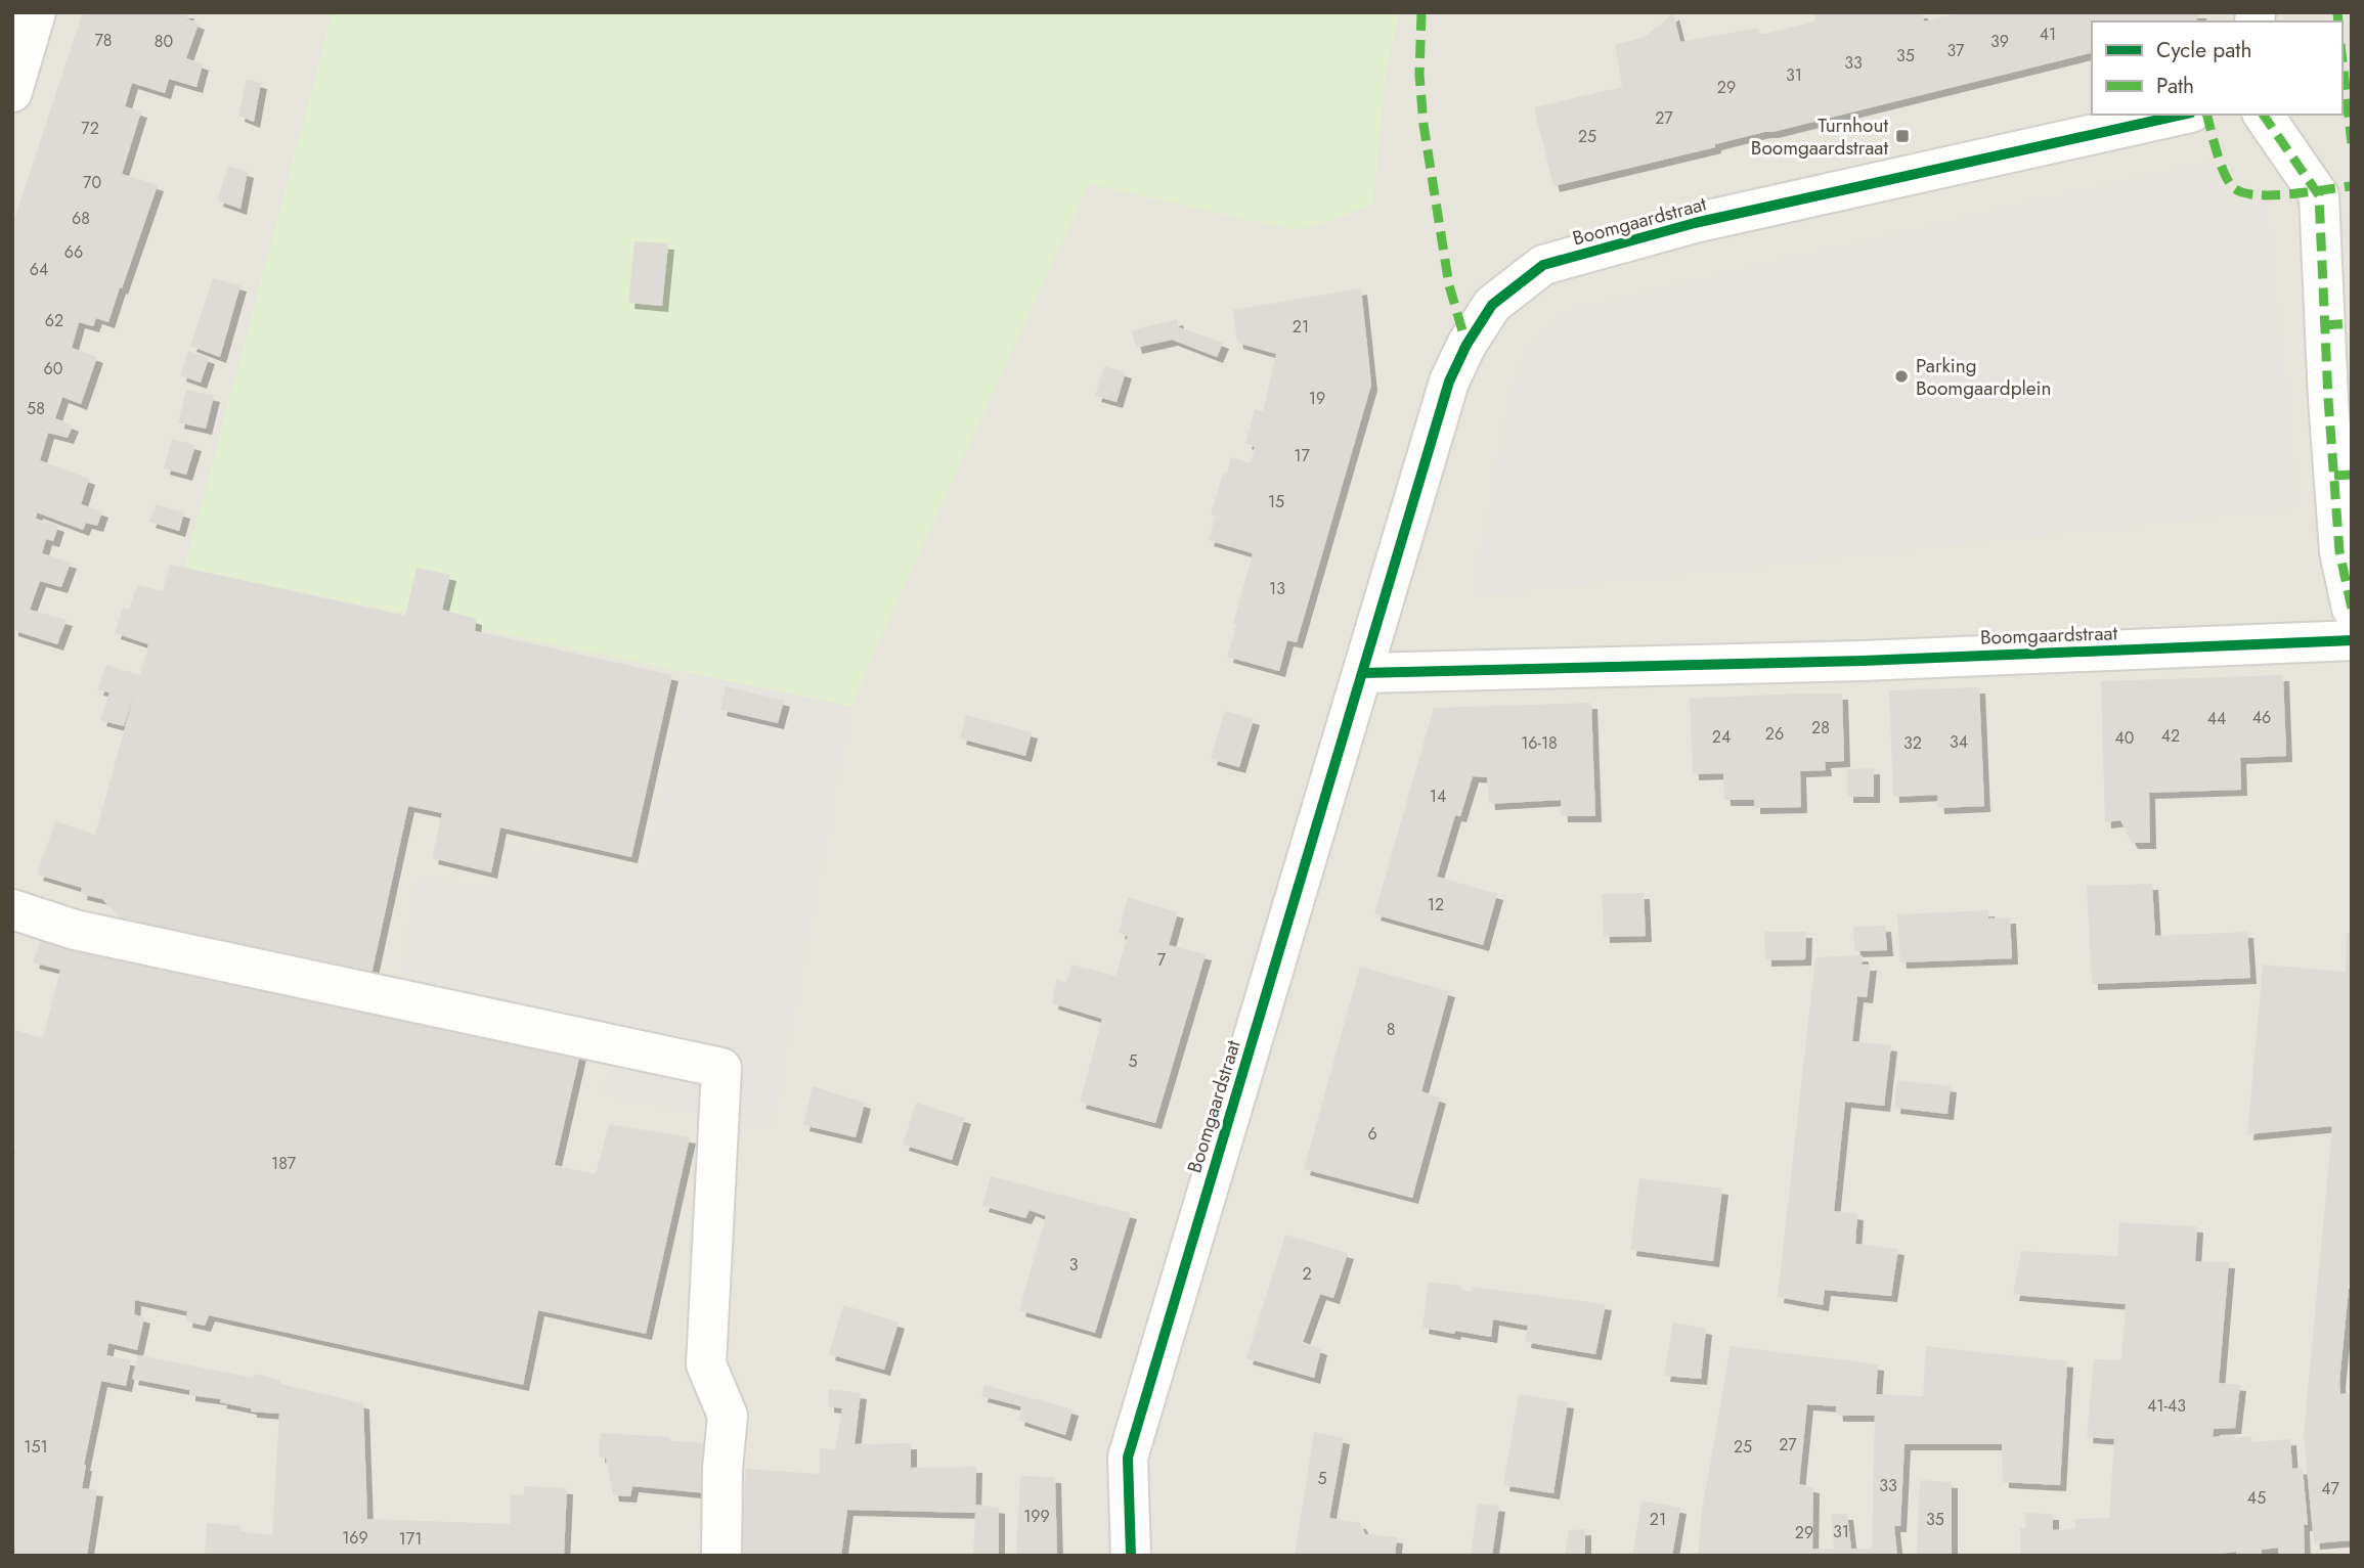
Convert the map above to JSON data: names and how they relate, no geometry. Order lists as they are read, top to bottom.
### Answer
{
  "streets": {
    "street": ["Boomgaardstraat"]
  },
  "places": {
    "transit": ["Turnhout Boomgaardstraat"],
    "other": ["Parking Boomgaardplein"]
  },
  "house_numbers": [
    "41",
    "78",
    "80",
    "39",
    "37",
    "35",
    "33",
    "31",
    "29",
    "27",
    "72",
    "25",
    "70",
    "68",
    "66",
    "64",
    "62",
    "21",
    "60",
    "19",
    "58",
    "17",
    "15",
    "13",
    "46",
    "44",
    "28",
    "26",
    "42",
    "24",
    "40",
    "34",
    "16-18",
    "32",
    "14",
    "12",
    "7",
    "8",
    "5",
    "6",
    "187",
    "3",
    "2",
    "41-43",
    "27",
    "151",
    "25",
    "5",
    "33",
    "47",
    "45",
    "199",
    "21",
    "35",
    "31",
    "29",
    "169",
    "171"
  ],
  "legend": ["Cycle path", "Path"]
}
